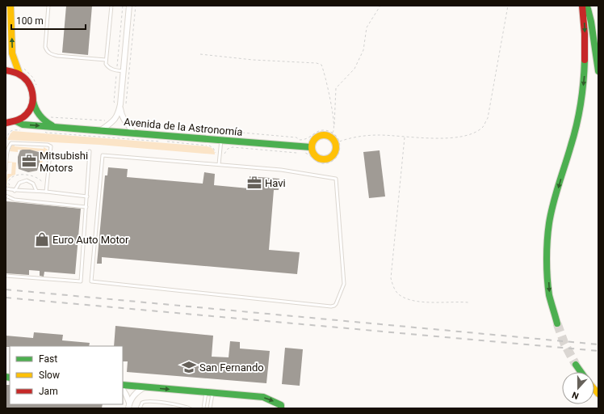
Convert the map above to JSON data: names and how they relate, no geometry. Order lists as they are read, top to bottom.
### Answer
{
  "streets": {
    "main road": ["Avenida de la Astronomía"]
  },
  "places": {
    "office": ["Mitsubishi Motors", "Havi"],
    "shop": ["Euro Auto Motor"],
    "school or university": ["San Fernando"]
  },
  "legend": ["Fast", "Slow", "Jam"],
  "scale_bar": "100 m",
  "north": "bottom"
}
